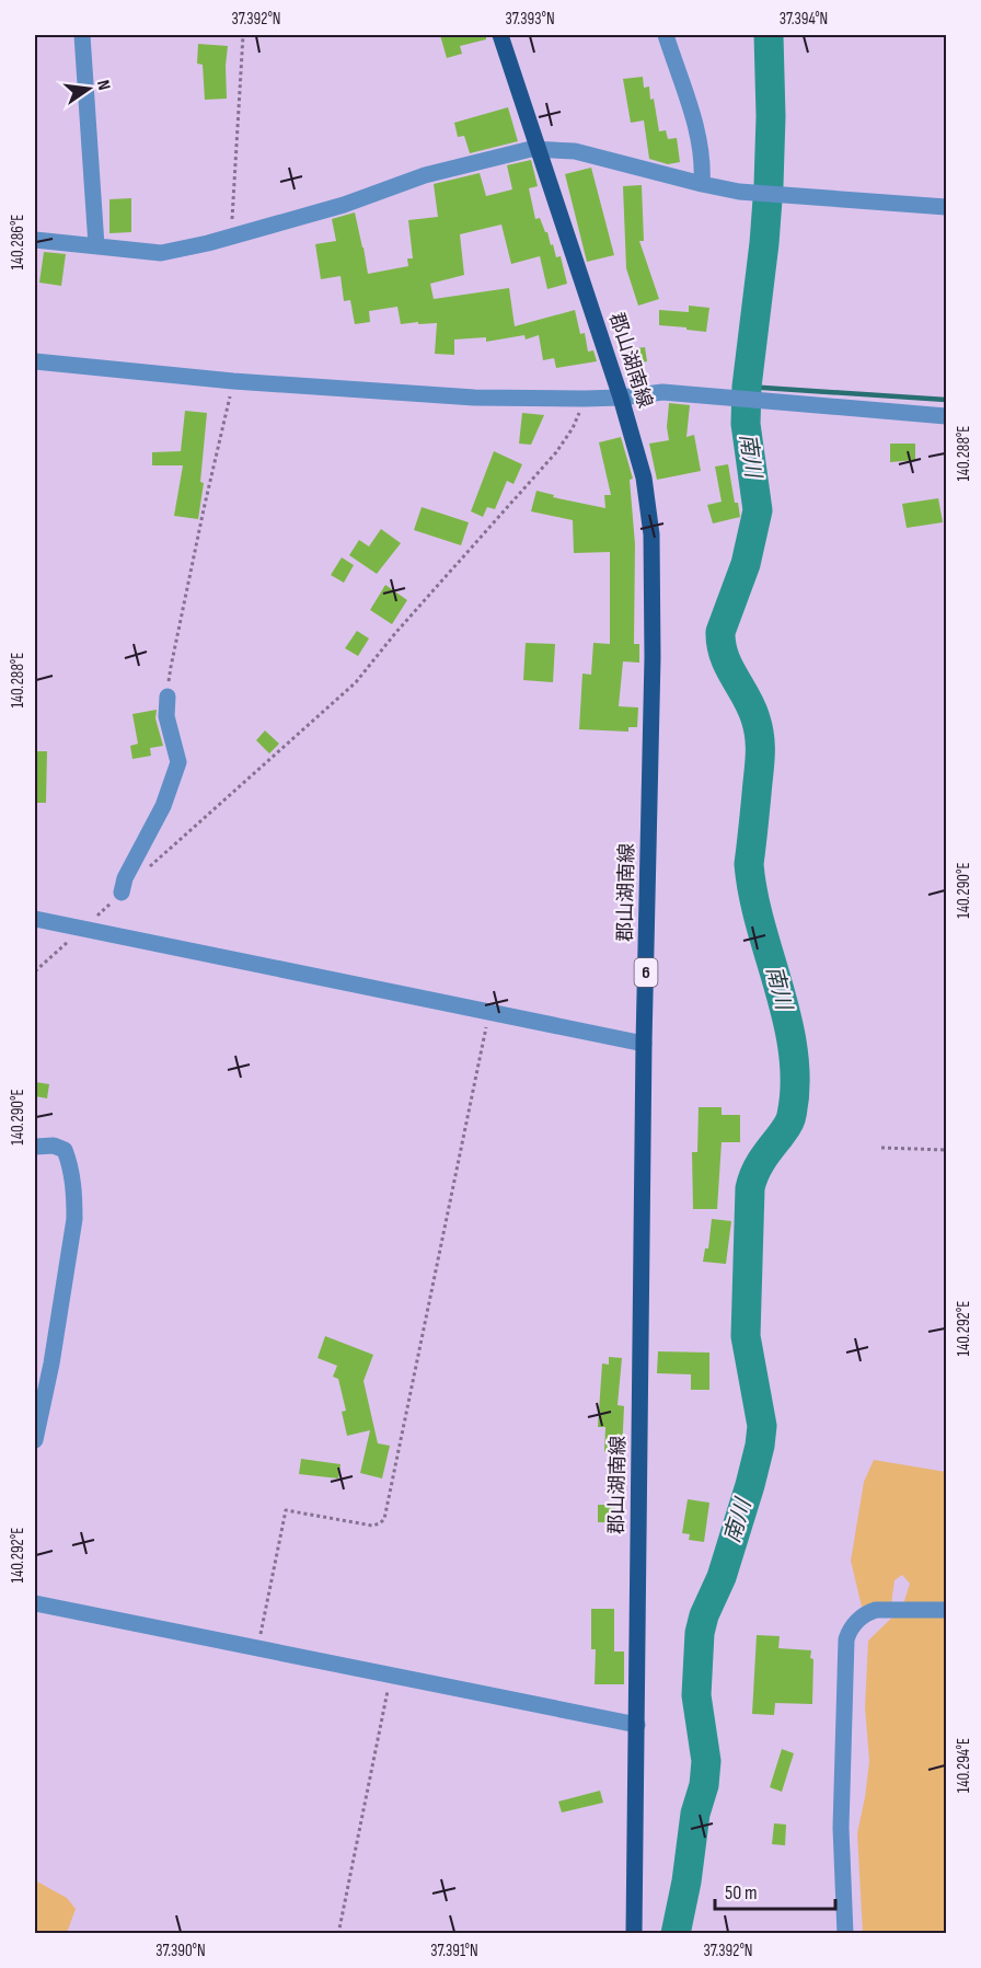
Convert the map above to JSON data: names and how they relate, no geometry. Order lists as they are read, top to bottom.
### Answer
{
  "streets": {
    "main road": ["郡山湖南線", "6"]
  },
  "water": ["南川"],
  "scale_bar": "50 m",
  "north": "right",
  "coordinates": [
    "37.392°N",
    "37.393°N",
    "37.394°N",
    "140.286°E",
    "140.288°E",
    "140.290°E",
    "140.292°E",
    "140.294°E",
    "37.390°N",
    "37.391°N"
  ]
}
